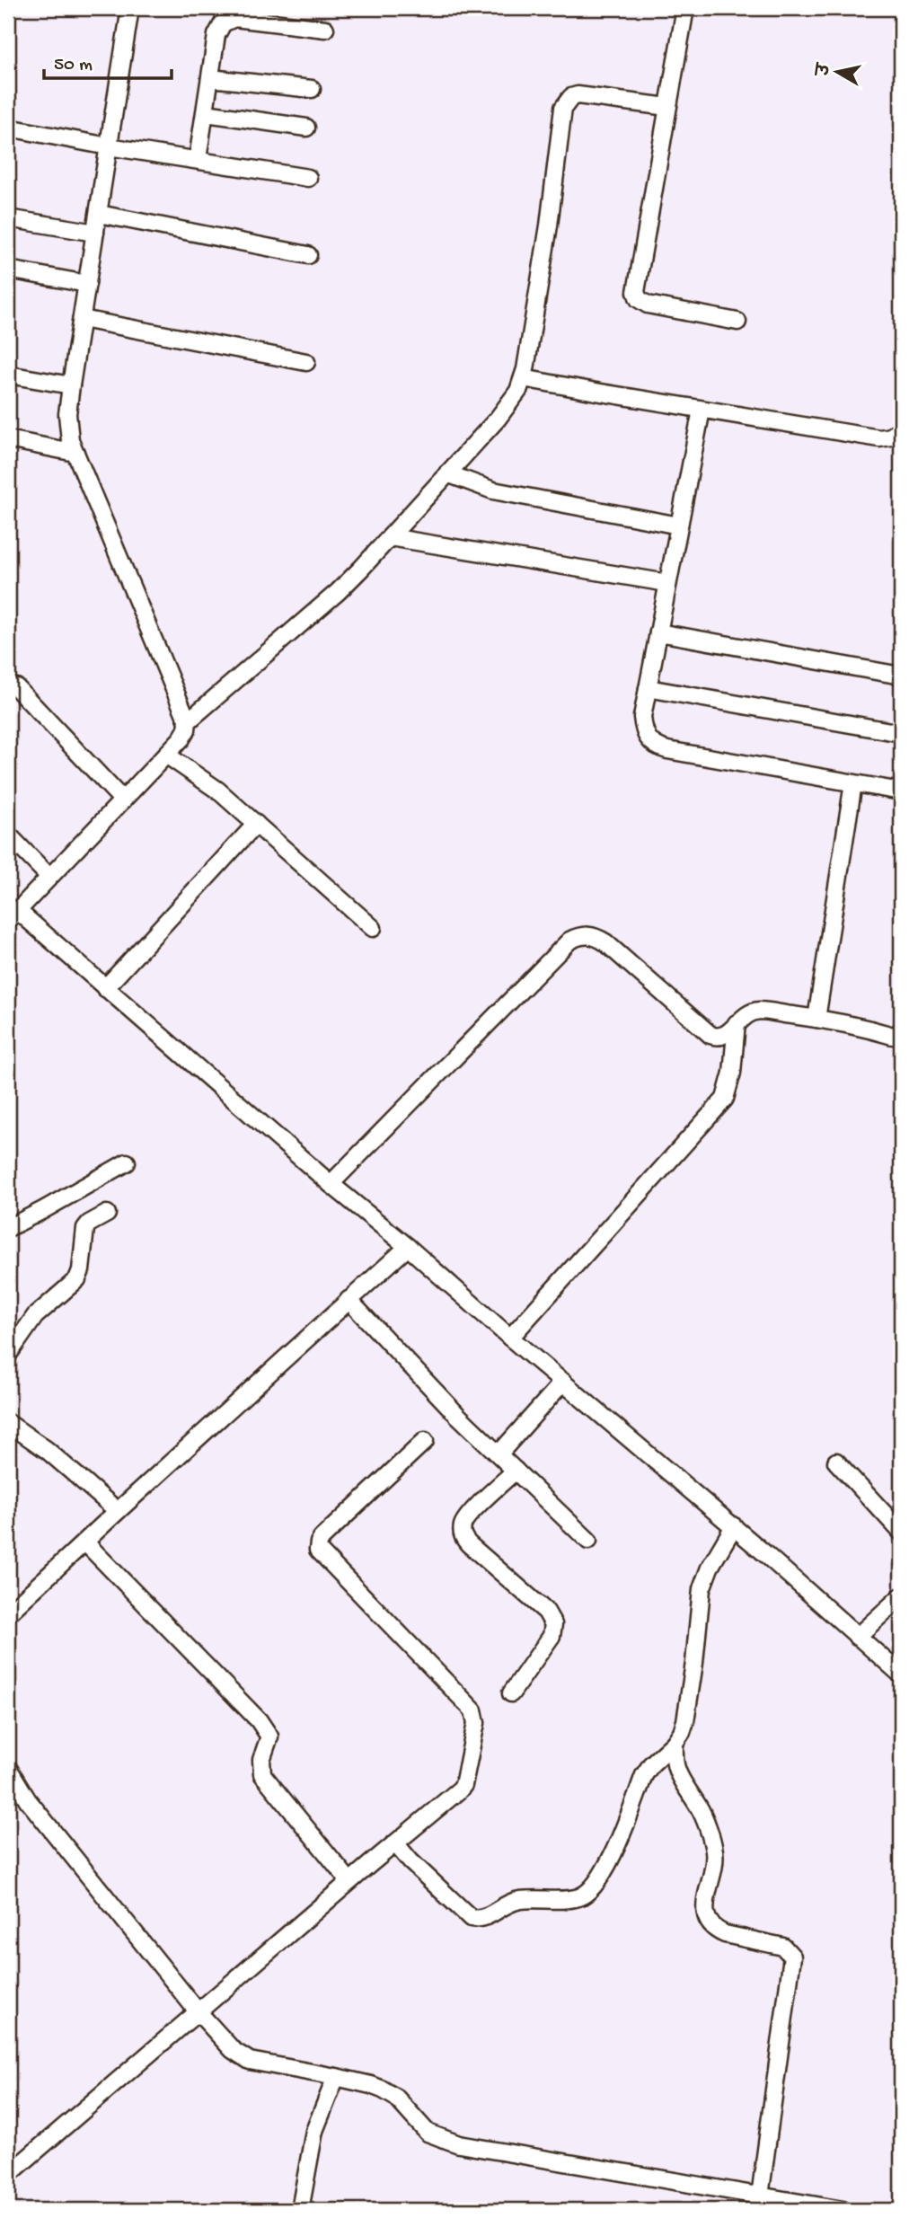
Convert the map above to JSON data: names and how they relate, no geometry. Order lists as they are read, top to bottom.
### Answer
{
  "scale_bar": "50 m",
  "north": "left"
}
